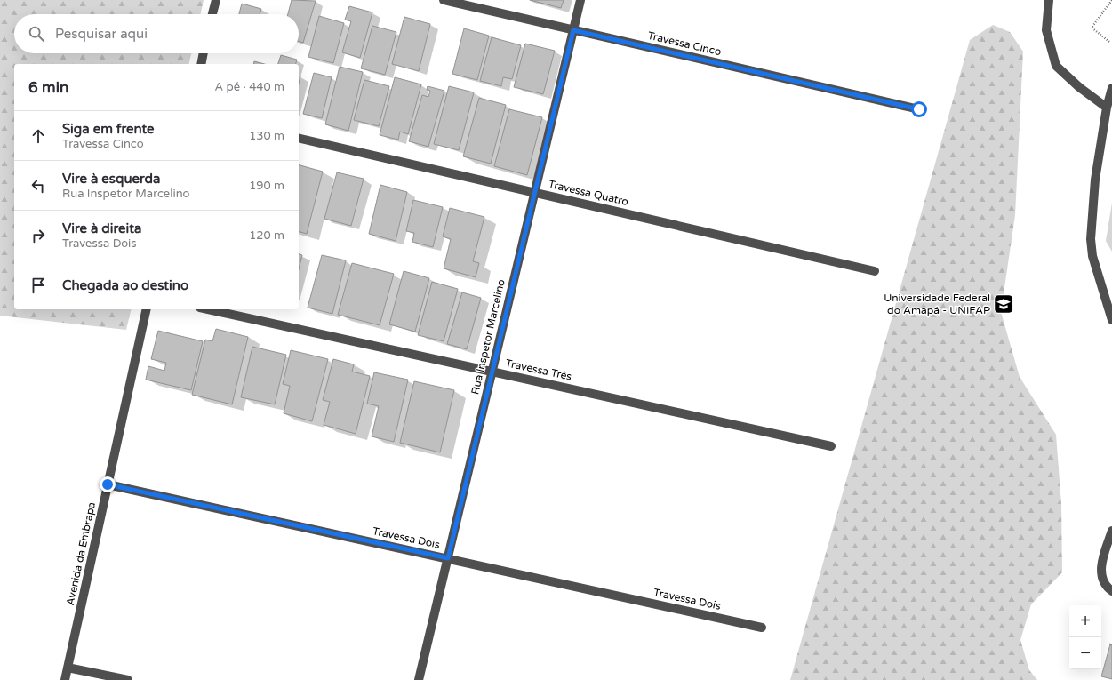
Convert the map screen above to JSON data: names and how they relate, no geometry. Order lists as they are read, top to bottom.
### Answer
{
  "streets": {
    "street": [
      "Travessa Cinco",
      "Travessa Quatro",
      "Rua Inspetor Marcelino",
      "Travessa Três",
      "Travessa Dois",
      "Avenida da Embrapa"
    ]
  },
  "crossings": [
    ["Travessa Cinco", "Rua Inspetor Marcelino"],
    ["Travessa Quatro", "Rua Inspetor Marcelino"],
    ["Rua Inspetor Marcelino", "Travessa Três"],
    ["Rua Inspetor Marcelino", "Travessa Dois"],
    ["Travessa Dois", "Avenida da Embrapa"]
  ],
  "places": {
    "school or university": ["Universidade Federal do Amapá - UNIFAP"]
  },
  "page": {
    "search": "Pesquisar aqui",
    "heading": ["6 min", "A pé · 440 m"],
    "list": [
      ["Siga em frente", "Travessa Cinco", "130 m"],
      ["Vire à esquerda", "Rua Inspetor Marcelino", "190 m"],
      ["Vire à direita", "Travessa Dois", "120 m"],
      "Chegada ao destino"
    ],
    "map_buttons": ["+", "−"]
  }
}
